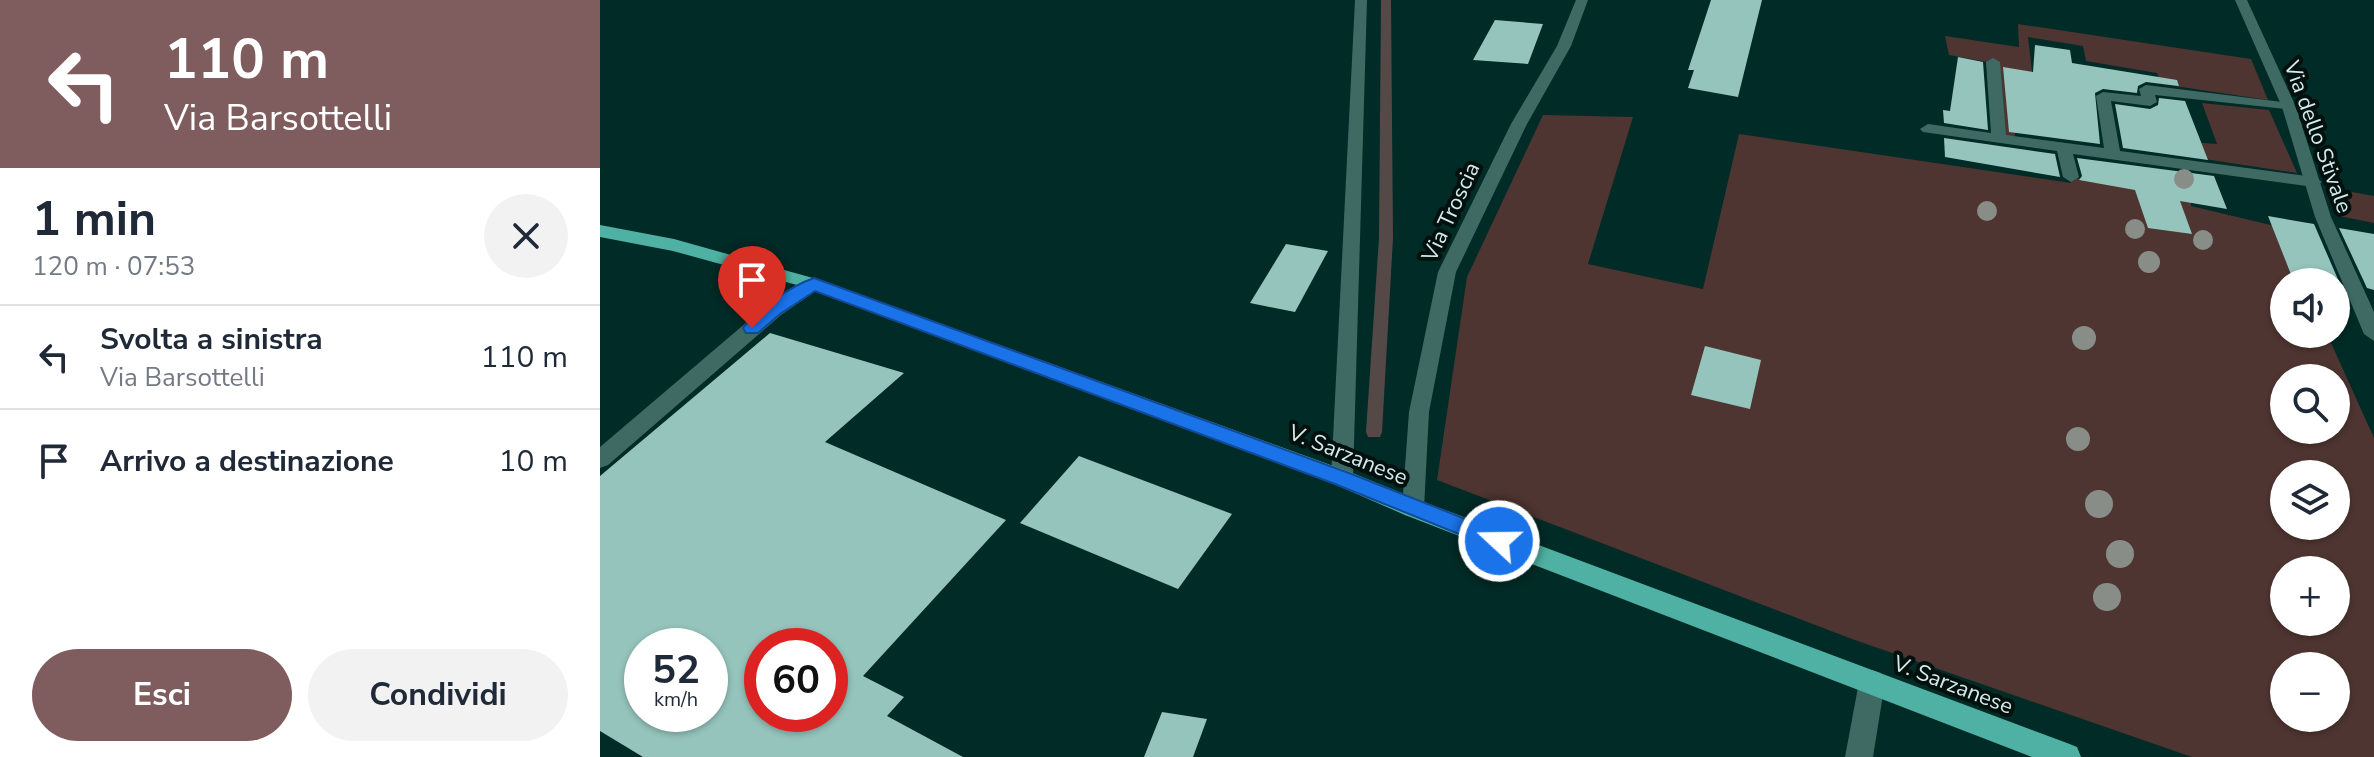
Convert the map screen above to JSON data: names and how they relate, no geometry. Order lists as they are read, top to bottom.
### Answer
{
  "streets": {
    "main road": ["V. Sarzanese"],
    "street": ["Via dello Stivale", "Via Troscia"]
  },
  "crossings": [
    ["Via Troscia", "V. Sarzanese"]
  ],
  "page": {
    "turn": ["110 m", "Via Barsottelli"],
    "heading": ["1 min", "120 m · 07:53"],
    "map_buttons": ["+", "−"],
    "list": [
      {
        "name": "Svolta a sinistra",
        "note": "Via Barsottelli",
        "value": "110 m"
      },
      {
        "name": "Arrivo a destinazione",
        "value": "10 m"
      }
    ],
    "speed": "52 km/h",
    "limit": "60",
    "buttons": ["Esci", "Condividi"]
  }
}
